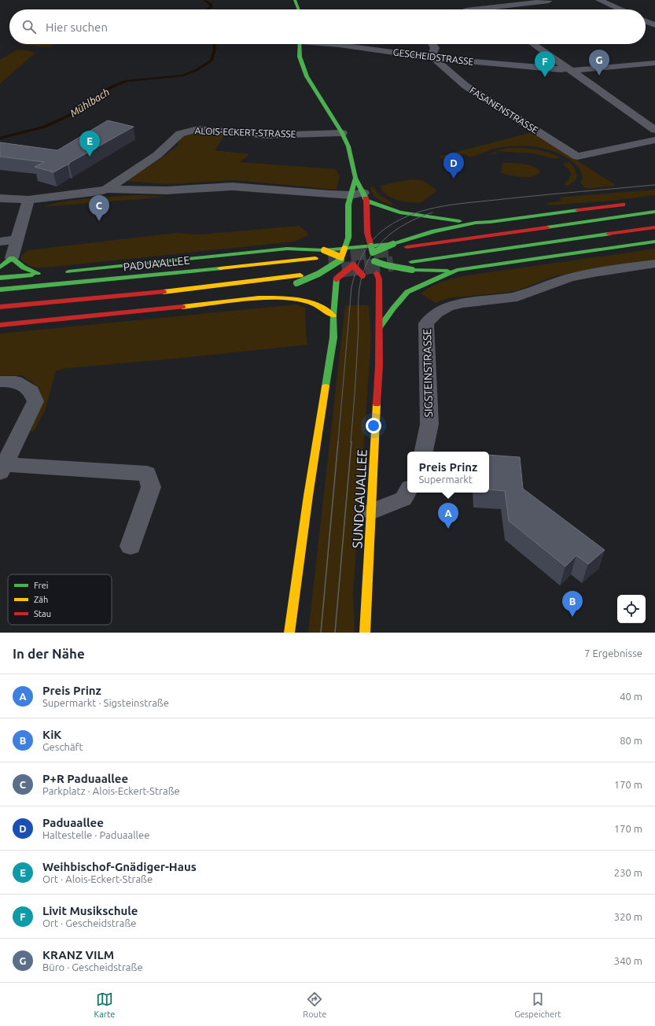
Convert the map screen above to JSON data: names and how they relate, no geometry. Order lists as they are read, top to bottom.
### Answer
{
  "streets": {
    "main road": ["PADUAALLEE", "SUNDGAUALLEE"],
    "street": [
      "GESCHEIDSTRASSE",
      "FASANENSTRASSE",
      "ALOIS-ECKERT-STRASSE",
      "SIGSTEINSTRASSE"
    ]
  },
  "crossings": [
    ["GESCHEIDSTRASSE", "FASANENSTRASSE"]
  ],
  "water": ["Mühlbach"],
  "legend": ["Frei", "Zäh", "Stau"],
  "page": {
    "search": "Hier suchen",
    "pins": [
      "G",
      "F",
      "E",
      "D",
      "C",
      "A",
      "B"
    ],
    "popup": ["Preis Prinz", "Supermarkt"],
    "heading": ["In der Nähe", "7 Ergebnisse"],
    "list": [
      {
        "mark": "A",
        "name": "Preis Prinz",
        "note": "Supermarkt · Sigsteinstraße",
        "value": "40 m"
      },
      {
        "mark": "B",
        "name": "KiK",
        "note": "Geschäft",
        "value": "80 m"
      },
      {
        "mark": "C",
        "name": "P+R Paduaallee",
        "note": "Parkplatz · Alois-Eckert-Straße",
        "value": "170 m"
      },
      {
        "mark": "D",
        "name": "Paduaallee",
        "note": "Haltestelle · Paduaallee",
        "value": "170 m"
      },
      {
        "mark": "E",
        "name": "Weihbischof-Gnädiger-Haus",
        "note": "Ort · Alois-Eckert-Straße",
        "value": "230 m"
      },
      {
        "mark": "F",
        "name": "Livit Musikschule",
        "note": "Ort · Gescheidstraße",
        "value": "320 m"
      },
      {
        "mark": "G",
        "name": "KRANZ VILM",
        "note": "Büro · Gescheidstraße",
        "value": "340 m"
      }
    ],
    "nav": ["Karte", "Route", "Gespeichert"]
  }
}
